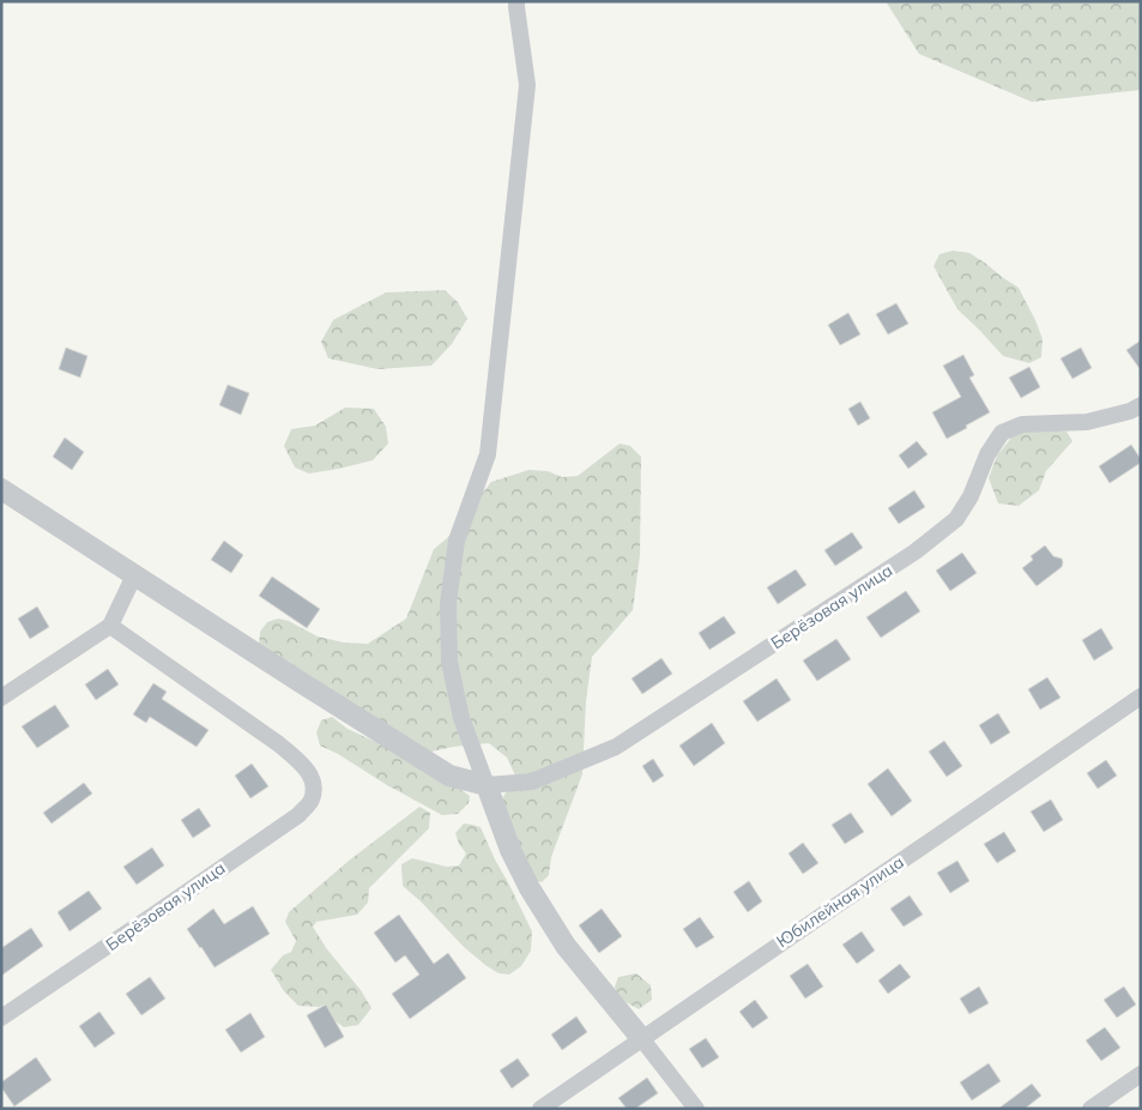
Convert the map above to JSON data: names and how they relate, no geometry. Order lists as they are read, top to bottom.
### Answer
{
  "streets": {
    "street": ["Берёзовая улица", "Юбилейная улица"]
  }
}
